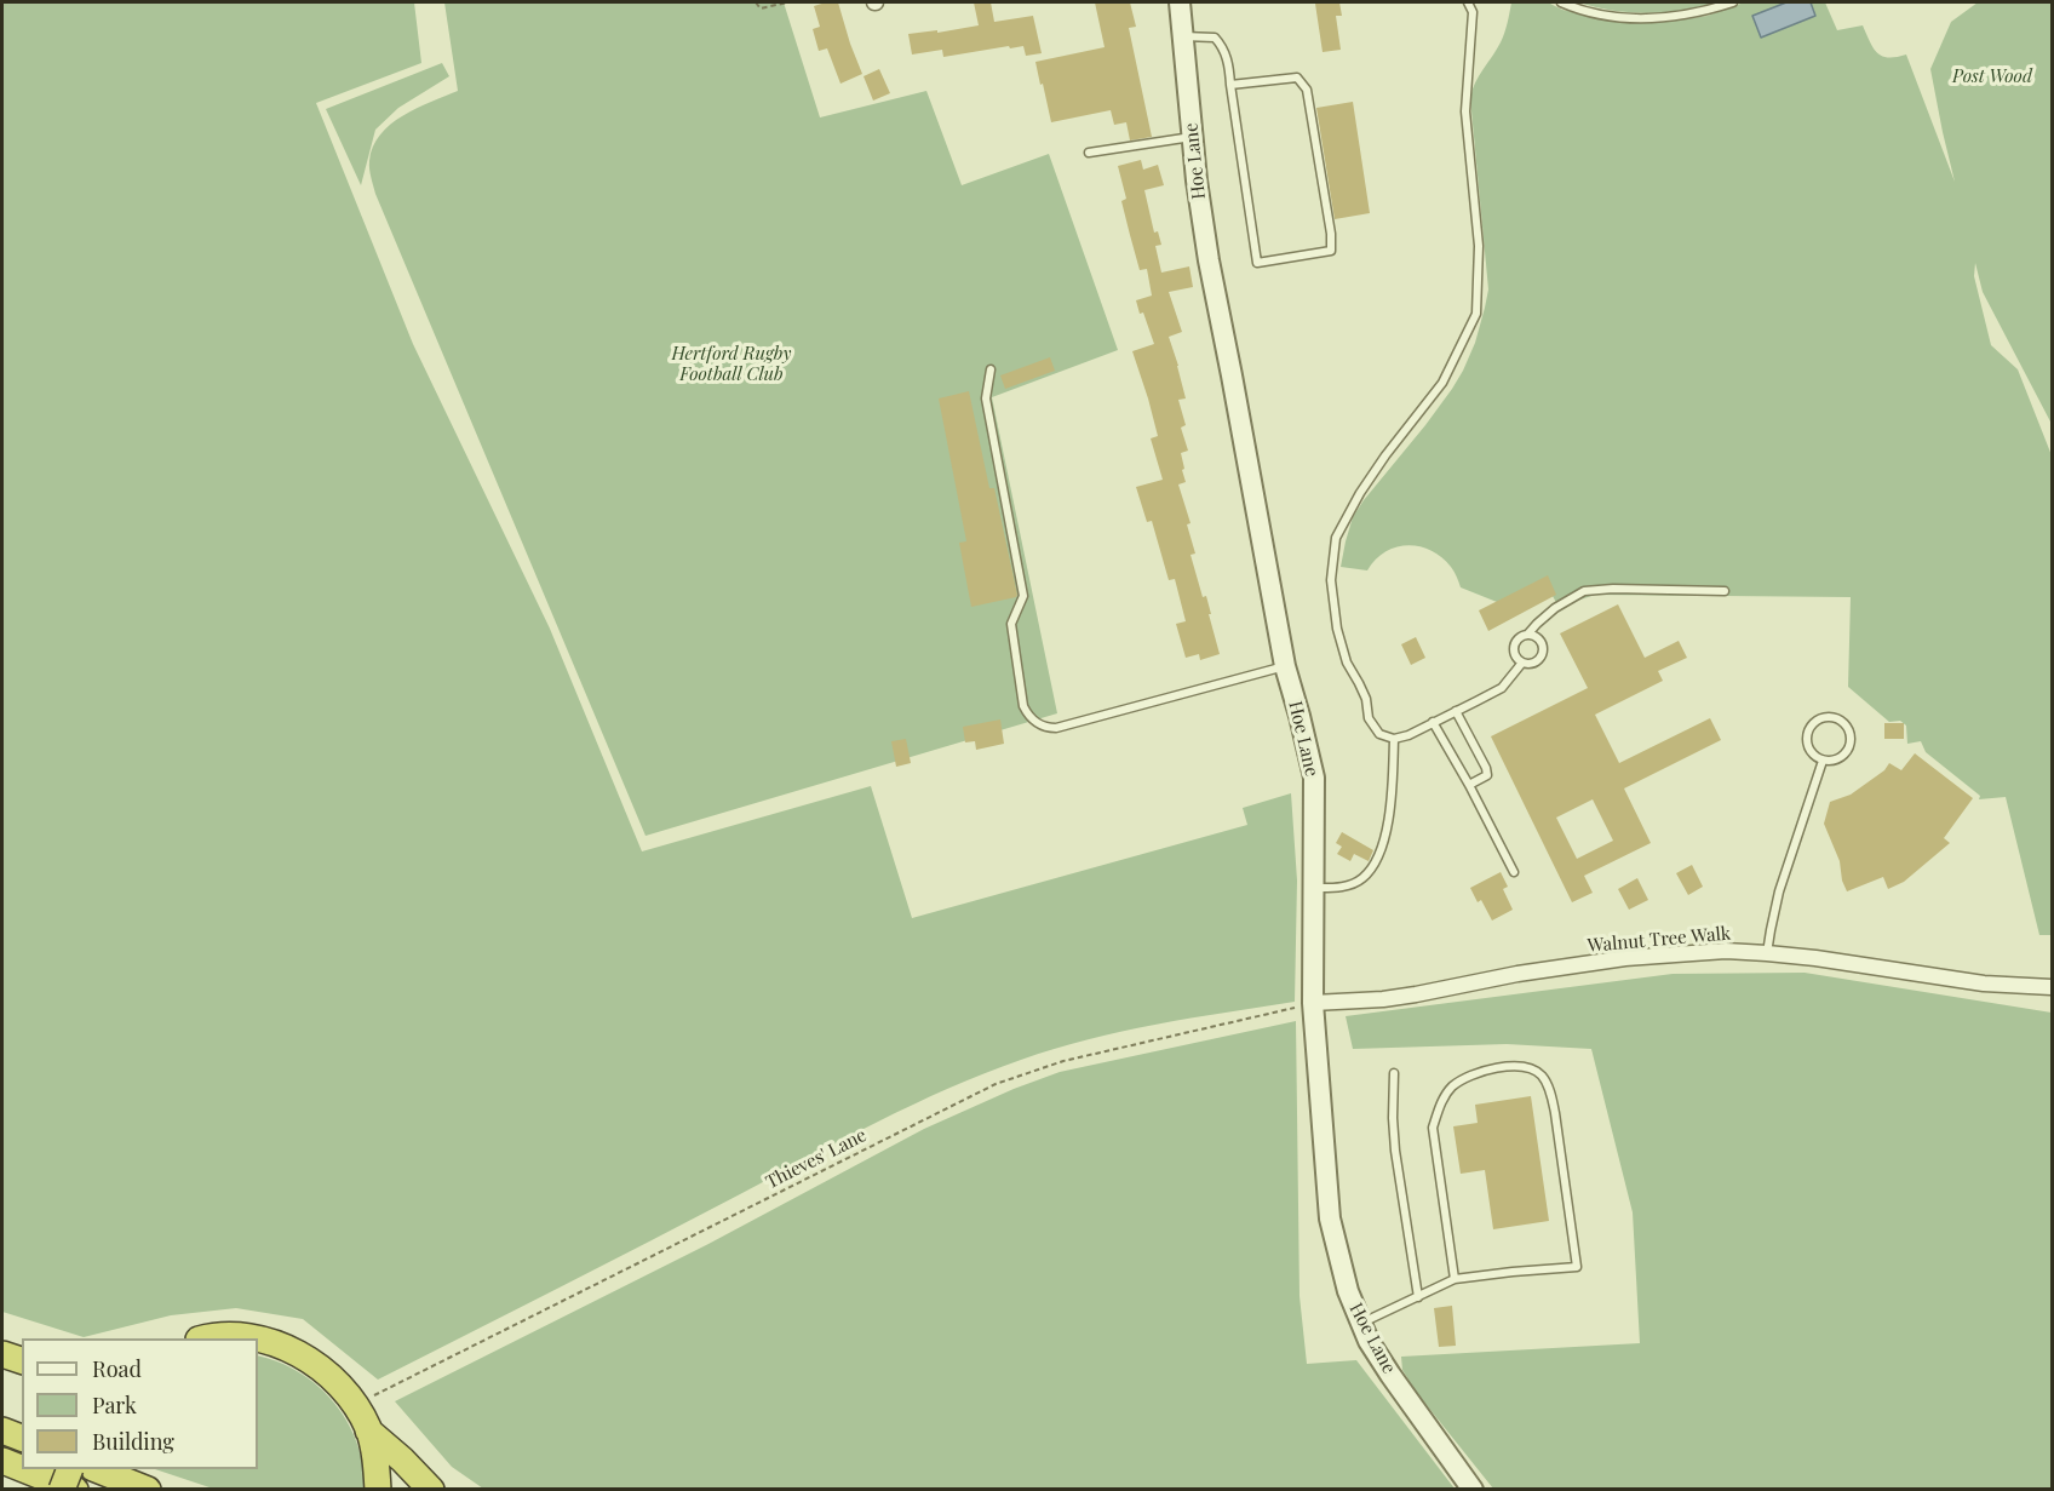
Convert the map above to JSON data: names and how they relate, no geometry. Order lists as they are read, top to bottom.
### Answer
{
  "streets": {
    "street": ["Hoe Lane", "Walnut Tree Walk"],
    "path": ["Thieves' Lane"]
  },
  "crossings": [
    ["Hoe Lane", "Walnut Tree Walk"],
    ["Hoe Lane", "Thieves' Lane"],
    ["Walnut Tree Walk", "Thieves' Lane"]
  ],
  "parks": ["Post Wood", "Hertford Rugby Football Club"],
  "legend": ["Road", "Park", "Building"]
}
